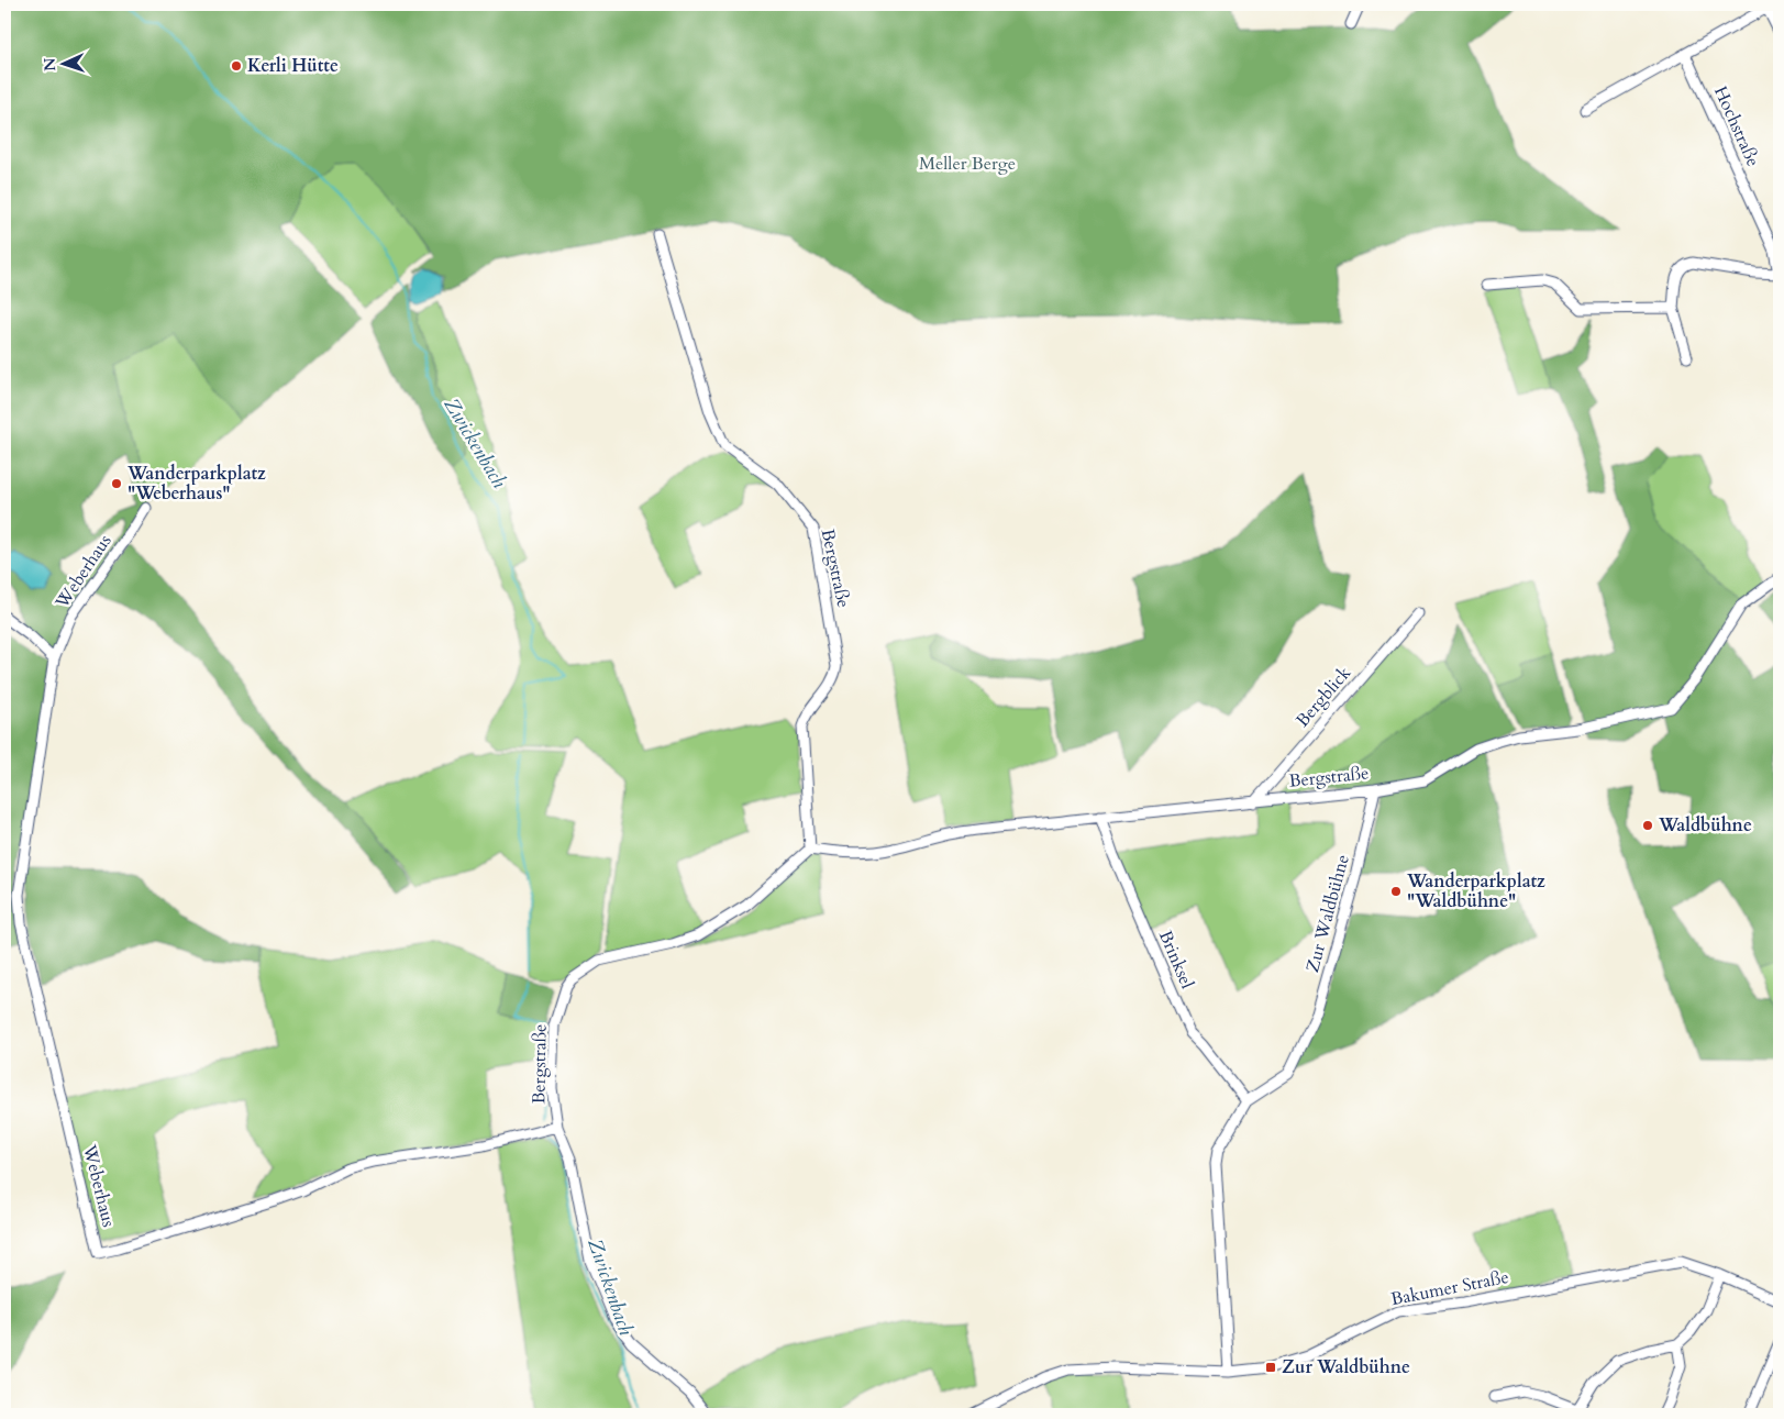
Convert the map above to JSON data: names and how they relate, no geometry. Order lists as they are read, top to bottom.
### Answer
{
  "streets": {
    "street": [
      "Hochstraße",
      "Bergstraße",
      "Weberhaus",
      "Bergblick",
      "Zur Waldbühne",
      "Brinksel",
      "Bakumer Straße"
    ]
  },
  "crossings": [
    ["Bergstraße", "Weberhaus"],
    ["Bergstraße", "Bergblick"],
    ["Bergstraße", "Zur Waldbühne"],
    ["Bergstraße", "Brinksel"],
    ["Zur Waldbühne", "Brinksel"],
    ["Zur Waldbühne", "Bakumer Straße"]
  ],
  "water": ["Zwickenbach"],
  "parks": ["Meller Berge"],
  "places": {
    "other": [
      "Kerli Hütte",
      "Wanderparkplatz \"Weberhaus\"",
      "Waldbühne",
      "Wanderparkplatz \"Waldbühne\""
    ],
    "transit": ["Zur Waldbühne"]
  },
  "north": "left"
}
